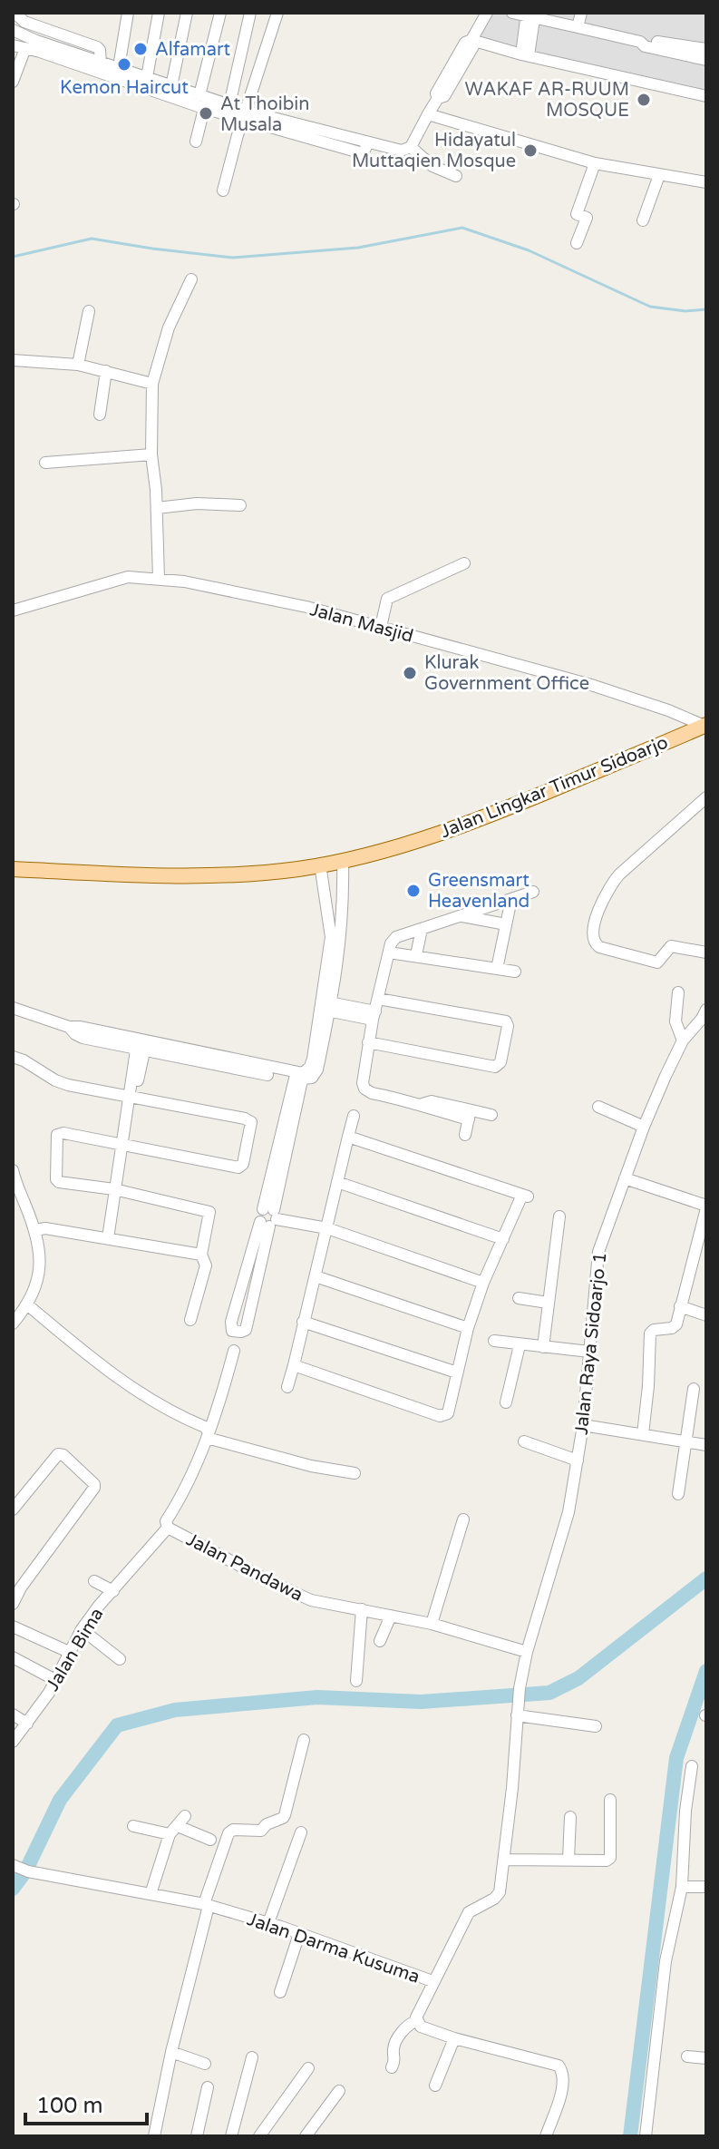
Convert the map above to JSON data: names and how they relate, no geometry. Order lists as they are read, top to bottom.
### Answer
{
  "streets": {
    "main road": ["Jalan Lingkar Timur Sidoarjo"],
    "street": [
      "Jalan Masjid",
      "Jalan Raya Sidoarjo 1",
      "Jalan Pandawa",
      "Jalan Bima",
      "Jalan Darma Kusuma"
    ]
  },
  "crossings": [
    ["Jalan Masjid", "Jalan Lingkar Timur Sidoarjo"],
    ["Jalan Raya Sidoarjo 1", "Jalan Pandawa"],
    ["Jalan Raya Sidoarjo 1", "Jalan Darma Kusuma"],
    ["Jalan Pandawa", "Jalan Bima"],
    ["Jalan Pandawa", "Jalan Darma Kusuma"]
  ],
  "places": [
    "Alfamart",
    "Kemon Haircut",
    "WAKAF AR-RUUM MOSQUE",
    "At Thoibin Musala",
    "Hidayatul Muttaqien Mosque",
    "Klurak Government Office",
    "Greensmart Heavenland"
  ],
  "scale_bar": "100 m"
}
